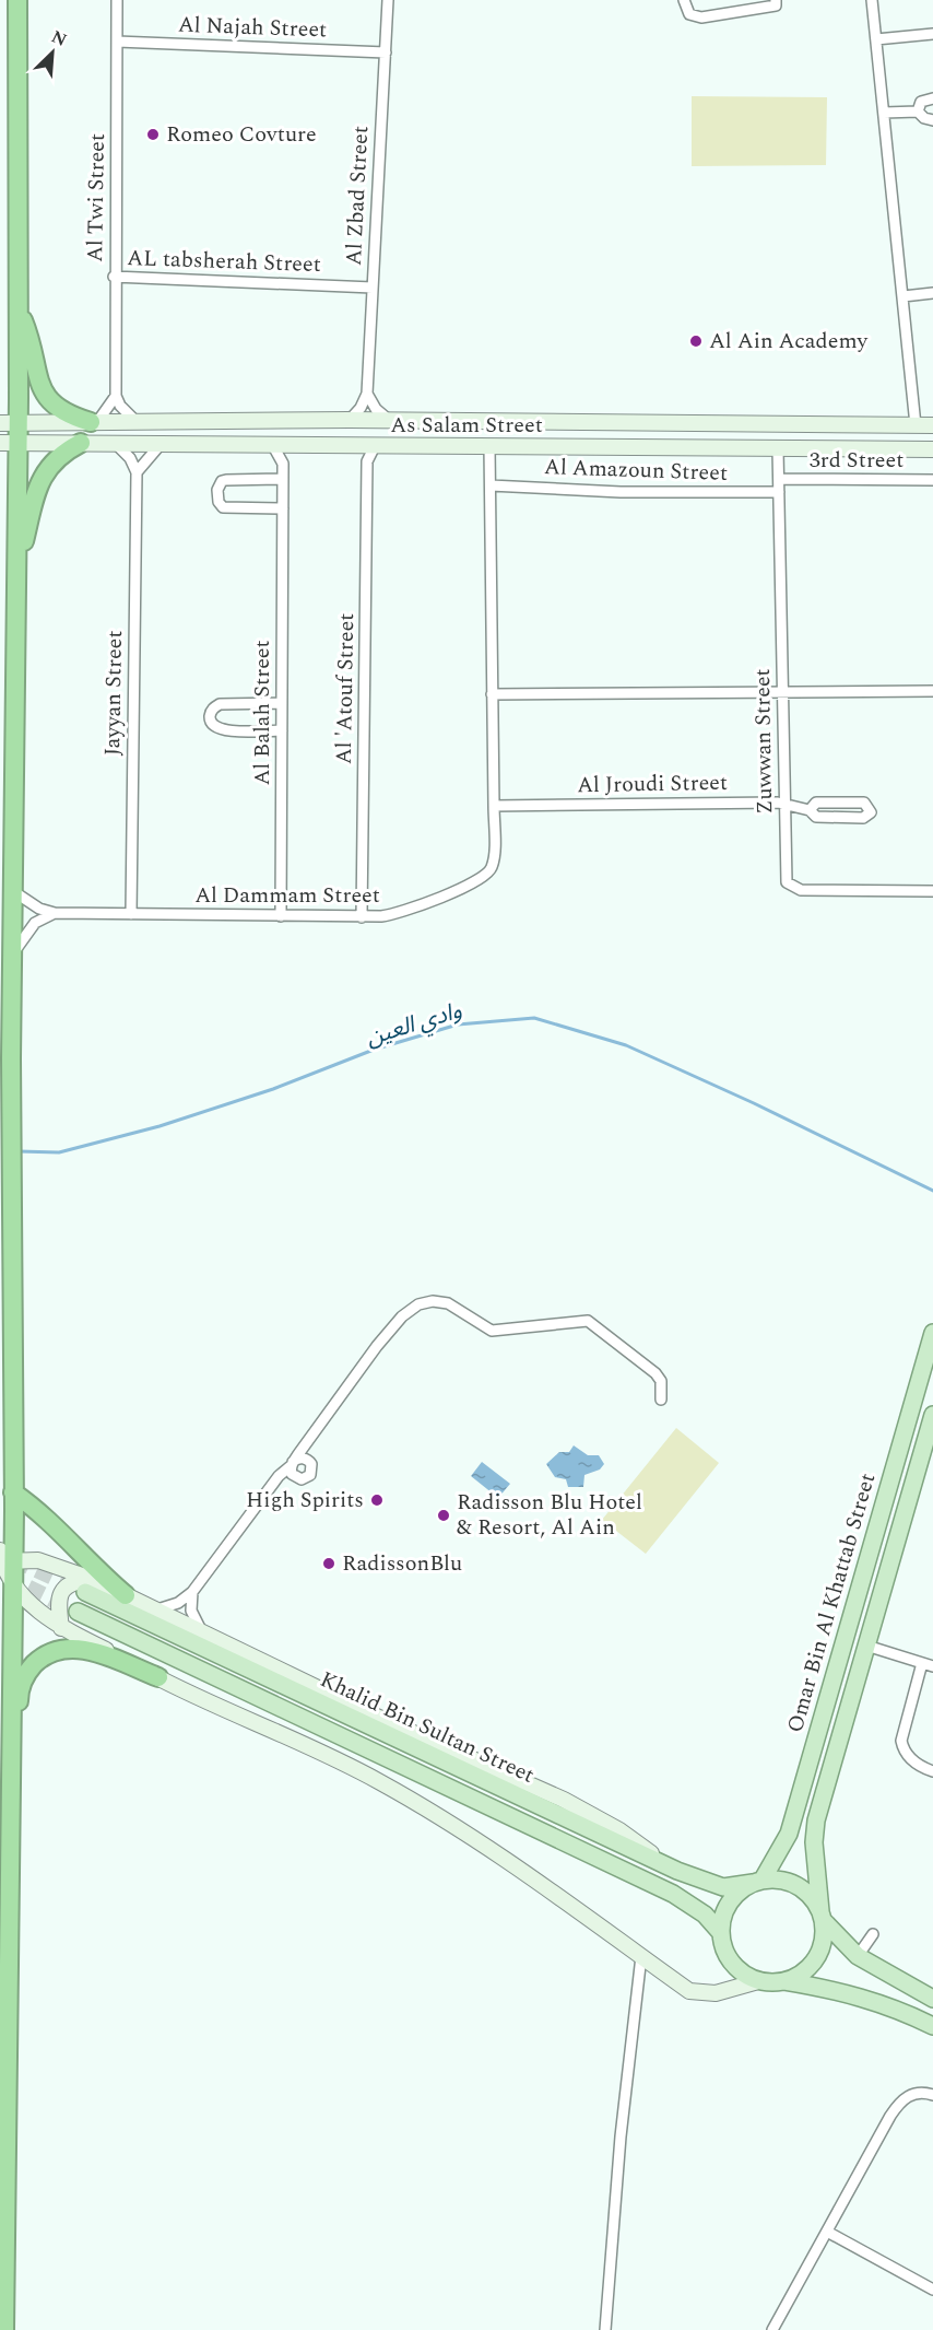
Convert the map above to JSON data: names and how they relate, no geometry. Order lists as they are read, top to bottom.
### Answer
{
  "streets": {
    "main road": ["Omar Bin Al Khattab Street", "Khalid Bin Sultan Street"],
    "street": [
      "Al Najah Street",
      "Al Zbad Street",
      "Al Twi Street",
      "AL tabsherah Street",
      "As Salam Street",
      "3rd Street",
      "Al Amazoun Street",
      "Al 'Atouf Street",
      "Jayyan Street",
      "Al Balah Street",
      "Zuwwan Street",
      "Al Jroudi Street",
      "Al Dammam Street"
    ]
  },
  "crossings": [
    ["Al Najah Street", "Al Zbad Street"],
    ["Al Najah Street", "Al Twi Street"],
    ["Al Zbad Street", "AL tabsherah Street"],
    ["Al Twi Street", "AL tabsherah Street"],
    ["As Salam Street", "Al 'Atouf Street"],
    ["As Salam Street", "Al Balah Street"],
    ["As Salam Street", "Zuwwan Street"],
    ["As Salam Street", "Al Dammam Street"],
    ["3rd Street", "Zuwwan Street"],
    ["Al Amazoun Street", "Zuwwan Street"],
    ["Al Amazoun Street", "Al Dammam Street"],
    ["Al 'Atouf Street", "Al Dammam Street"],
    ["Jayyan Street", "Al Dammam Street"],
    ["Al Balah Street", "Al Dammam Street"],
    ["Zuwwan Street", "Al Jroudi Street"],
    ["Al Jroudi Street", "Al Dammam Street"],
    ["Omar Bin Al Khattab Street", "Khalid Bin Sultan Street"]
  ],
  "water": ["وادي العين"],
  "places": [
    "Romeo Covture",
    "Al Ain Academy",
    "High Spirits",
    "Radisson Blu Hotel & Resort, Al Ain",
    "RadissonBlu"
  ],
  "north": "top right"
}
